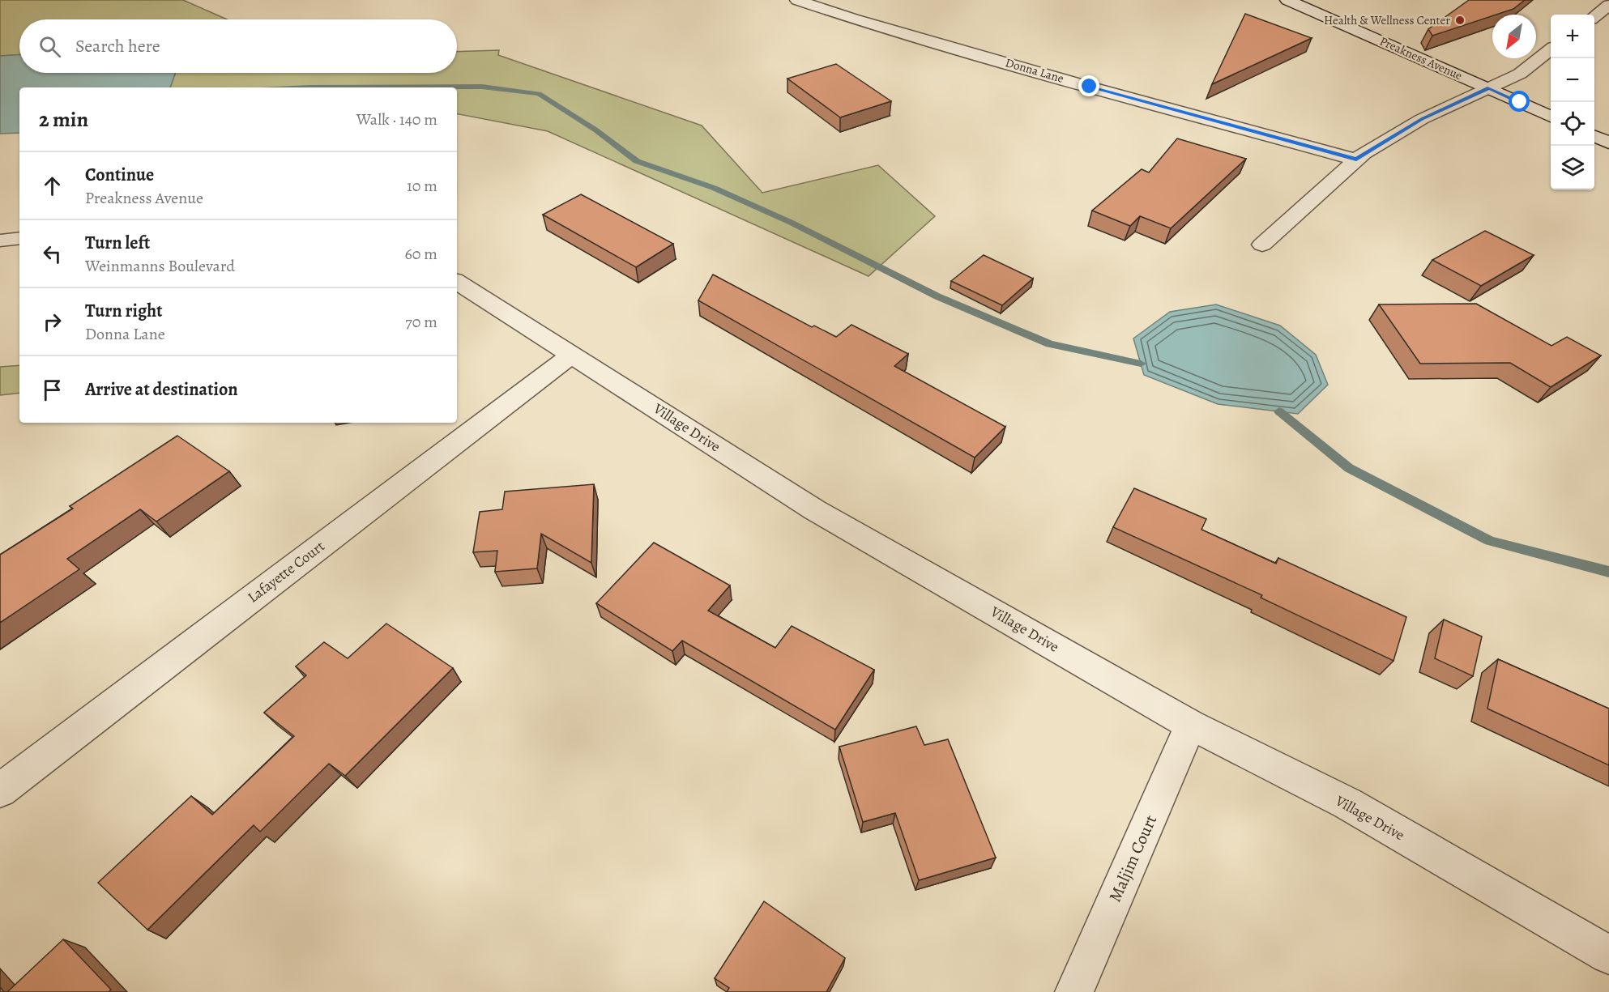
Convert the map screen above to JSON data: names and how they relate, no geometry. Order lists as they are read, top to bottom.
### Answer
{
  "streets": {
    "street": [
      "Preakness Avenue",
      "Donna Lane",
      "Village Drive",
      "Lafayette Court",
      "Maljim Court"
    ]
  },
  "crossings": [
    ["Village Drive", "Lafayette Court"],
    ["Village Drive", "Maljim Court"]
  ],
  "places": ["Health & Wellness Center"],
  "north": "bottom left",
  "page": {
    "map_buttons": ["+", "−"],
    "search": "Search here",
    "heading": ["2 min", "Walk · 140 m"],
    "list": [
      ["Continue", "Preakness Avenue", "10 m"],
      ["Turn left", "Weinmanns Boulevard", "60 m"],
      ["Turn right", "Donna Lane", "70 m"],
      "Arrive at destination"
    ]
  }
}
